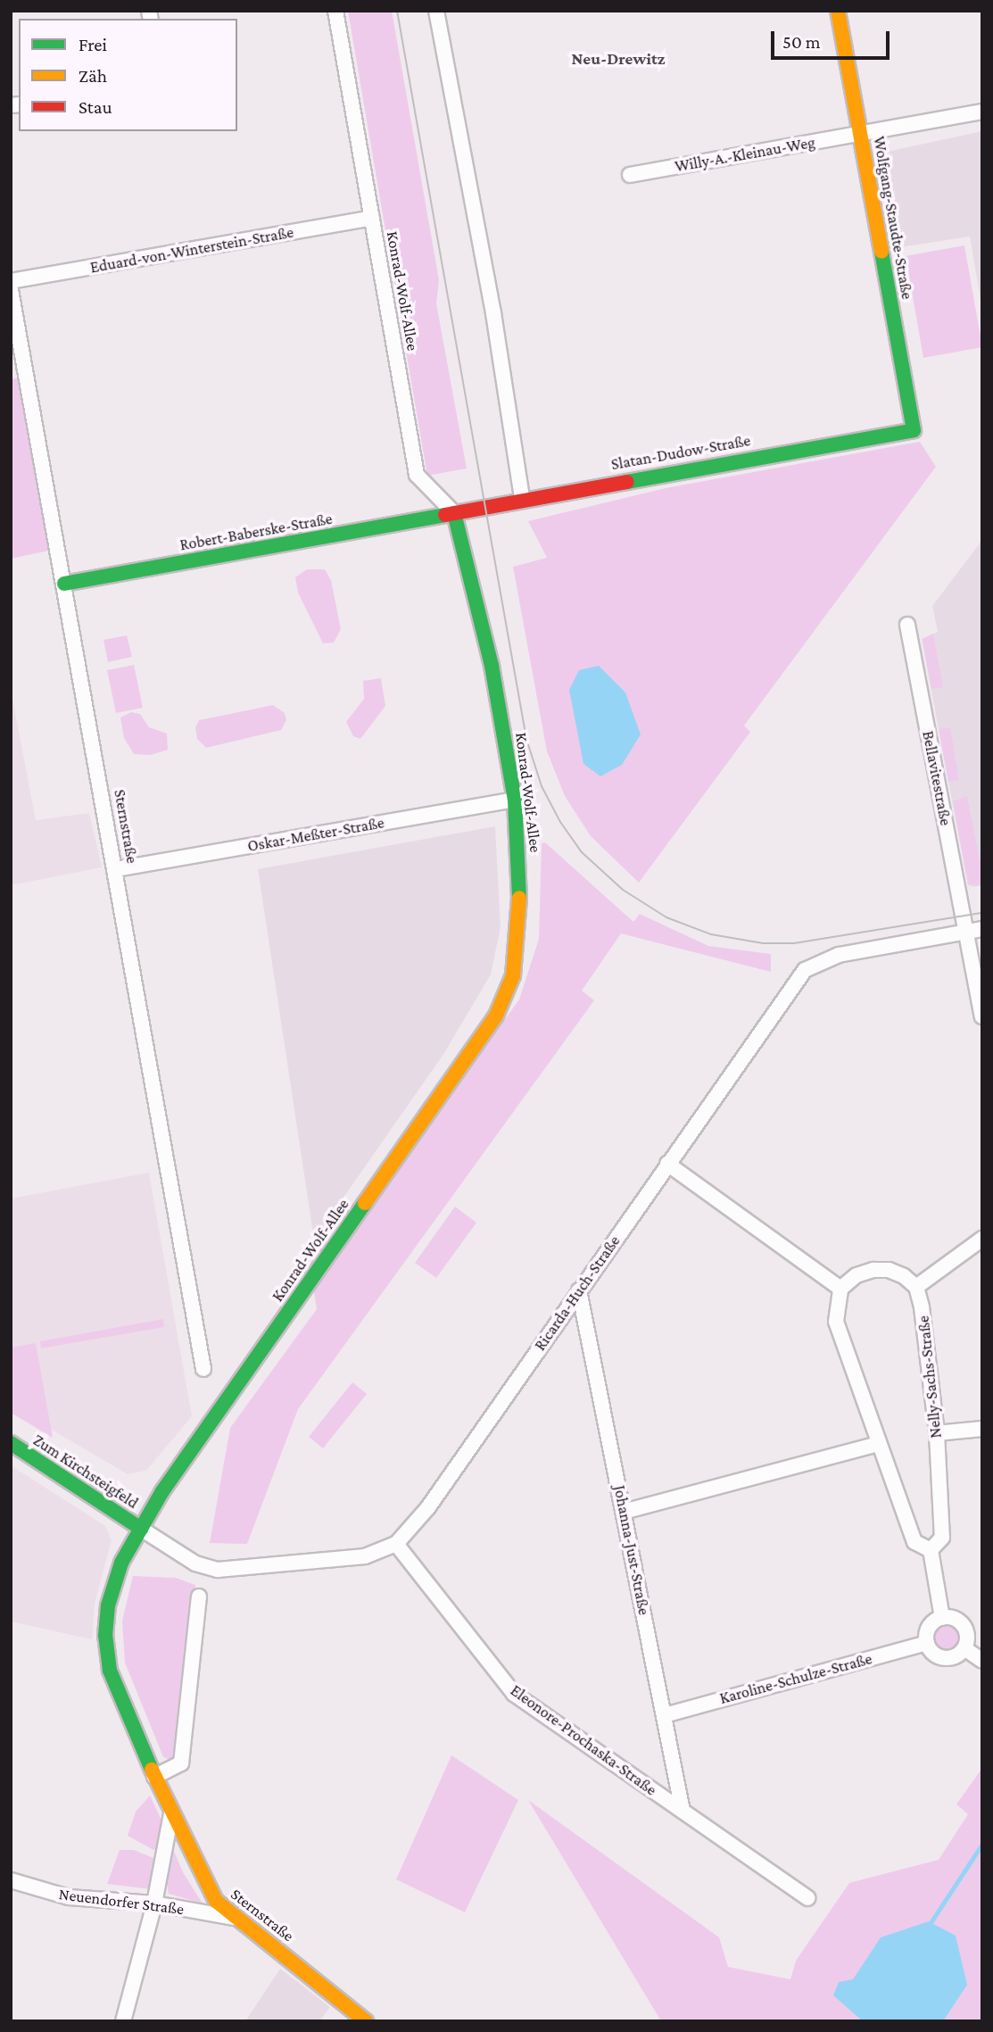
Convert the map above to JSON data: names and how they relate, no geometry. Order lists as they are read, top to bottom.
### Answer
{
  "streets": {
    "street": [
      "Willy-A.-Kleinau-Weg",
      "Wolfgang-Staudte-Straße",
      "Eduard-von-Winterstein-Straße",
      "Konrad-Wolf-Allee",
      "Slatan-Dudow-Straße",
      "Robert-Baberske-Straße",
      "Bellavitestraße",
      "Sternstraße",
      "Oskar-Meßter-Straße",
      "Ricarda-Huch-Straße",
      "Nelly-Sachs-Straße",
      "Zum Kirchsteigfeld",
      "Johanna-Just-Straße",
      "Karoline-Schulze-Straße",
      "Eleonore-Prochaska-Straße",
      "Neuendorfer Straße"
    ]
  },
  "crossings": [
    ["Willy-A.-Kleinau-Weg", "Wolfgang-Staudte-Straße"],
    ["Wolfgang-Staudte-Straße", "Slatan-Dudow-Straße"],
    ["Eduard-von-Winterstein-Straße", "Konrad-Wolf-Allee"],
    ["Konrad-Wolf-Allee", "Slatan-Dudow-Straße"],
    ["Konrad-Wolf-Allee", "Robert-Baberske-Straße"],
    ["Konrad-Wolf-Allee", "Sternstraße"],
    ["Konrad-Wolf-Allee", "Oskar-Meßter-Straße"],
    ["Konrad-Wolf-Allee", "Ricarda-Huch-Straße"],
    ["Konrad-Wolf-Allee", "Zum Kirchsteigfeld"],
    ["Slatan-Dudow-Straße", "Robert-Baberske-Straße"],
    ["Robert-Baberske-Straße", "Sternstraße"],
    ["Bellavitestraße", "Ricarda-Huch-Straße"],
    ["Sternstraße", "Oskar-Meßter-Straße"],
    ["Sternstraße", "Ricarda-Huch-Straße"],
    ["Sternstraße", "Zum Kirchsteigfeld"],
    ["Sternstraße", "Neuendorfer Straße"],
    ["Ricarda-Huch-Straße", "Zum Kirchsteigfeld"],
    ["Ricarda-Huch-Straße", "Johanna-Just-Straße"],
    ["Ricarda-Huch-Straße", "Eleonore-Prochaska-Straße"],
    ["Johanna-Just-Straße", "Karoline-Schulze-Straße"],
    ["Johanna-Just-Straße", "Eleonore-Prochaska-Straße"]
  ],
  "districts": ["Neu-Drewitz"],
  "legend": ["Frei", "Zäh", "Stau"],
  "scale_bar": "50 m"
}
